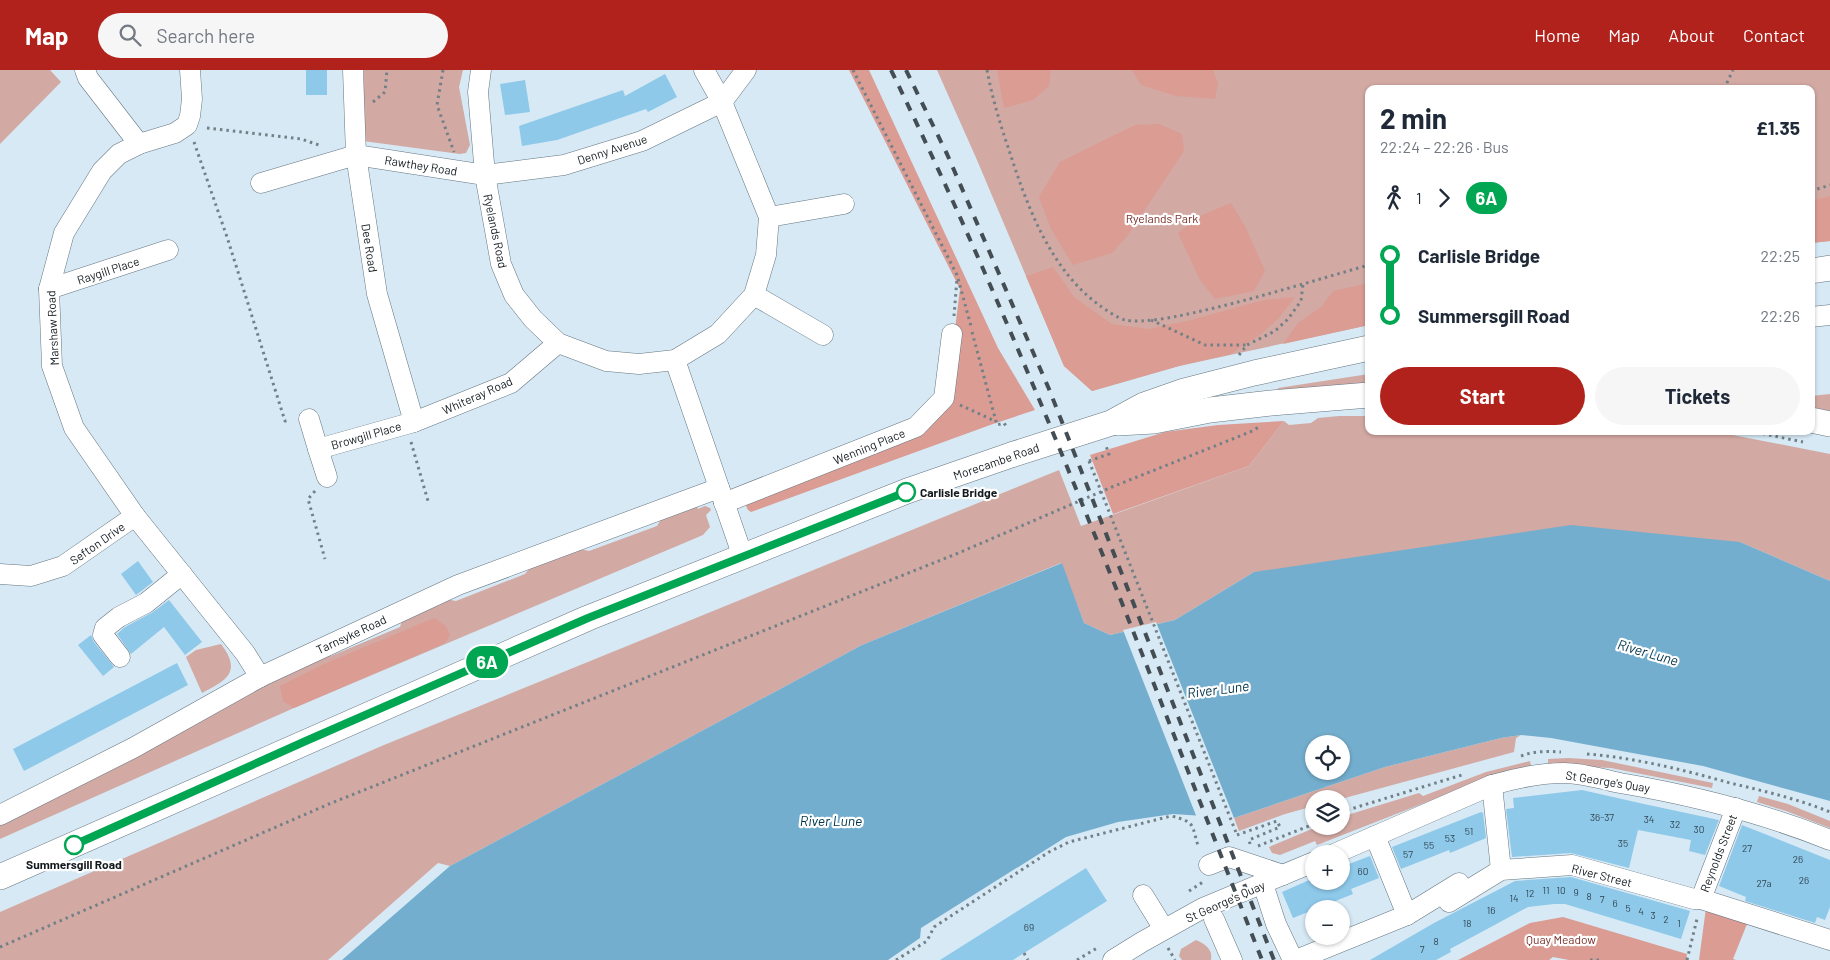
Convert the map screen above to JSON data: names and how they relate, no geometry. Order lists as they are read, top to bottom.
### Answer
{
  "streets": {
    "main road": ["Morecambe Road"],
    "street": [
      "Denny Avenue",
      "Rawthey Road",
      "Ryelands Road",
      "Dee Road",
      "Raygill Place",
      "Marshaw Road",
      "Whiteray Road",
      "Browgill Place",
      "Wenning Place",
      "Sefton Drive",
      "Tarnsyke Road",
      "St George's Quay",
      "Reynolds Street",
      "River Street"
    ]
  },
  "crossings": [
    ["Denny Avenue", "Rawthey Road"],
    ["Denny Avenue", "Ryelands Road"],
    ["Rawthey Road", "Ryelands Road"],
    ["Rawthey Road", "Dee Road"],
    ["Ryelands Road", "Whiteray Road"],
    ["Dee Road", "Whiteray Road"],
    ["Dee Road", "Browgill Place"],
    ["Raygill Place", "Marshaw Road"],
    ["Marshaw Road", "Sefton Drive"],
    ["Marshaw Road", "Tarnsyke Road"],
    ["Whiteray Road", "Browgill Place"],
    ["Wenning Place", "Tarnsyke Road"],
    ["St George's Quay", "Reynolds Street"],
    ["Reynolds Street", "River Street"]
  ],
  "water": ["River Lune"],
  "parks": ["Ryelands Park", "Quay Meadow"],
  "places": ["Carlisle Bridge", "Summersgill Road"],
  "lines": ["bus line 6A"],
  "house_numbers": [
    "36-37",
    "34",
    "32",
    "30",
    "51",
    "53",
    "35",
    "55",
    "27",
    "57",
    "26",
    "60",
    "26",
    "27a",
    "11",
    "10",
    "9",
    "12",
    "8",
    "14",
    "7",
    "6",
    "5",
    "16",
    "4",
    "3",
    "2",
    "18",
    "1",
    "69",
    "8",
    "7"
  ],
  "page": {
    "header": "Map",
    "search": "Search here",
    "nav": [
      "Home",
      "Map",
      "About",
      "Contact"
    ],
    "on_map": "6A",
    "heading": ["2 min", "22:24 – 22:26 · Bus", "£1.35"],
    "legs": ["1", "6A"],
    "list": [
      {
        "name": "Carlisle Bridge",
        "value": "22:25"
      },
      {
        "name": "Summersgill Road",
        "value": "22:26"
      }
    ],
    "buttons": ["Start", "Tickets"],
    "map_buttons": ["+", "−"]
  }
}
